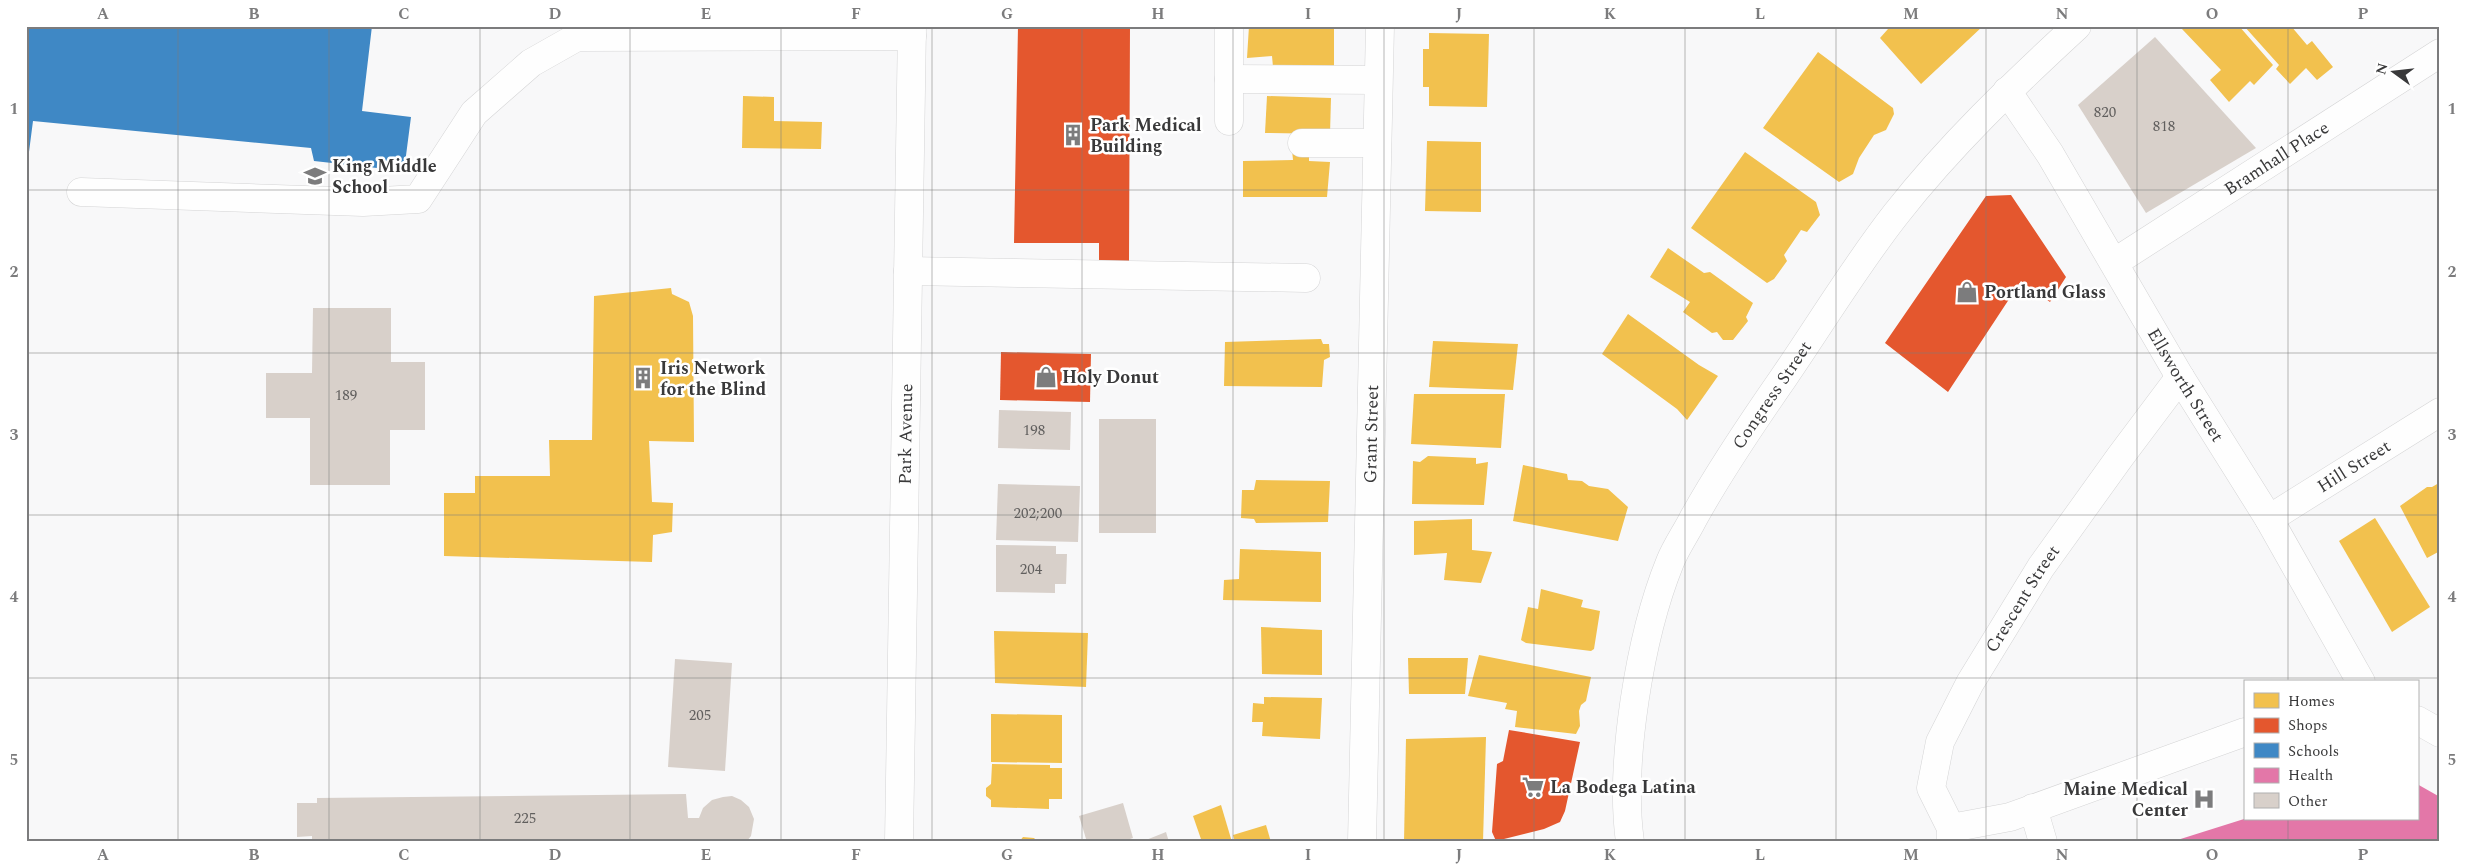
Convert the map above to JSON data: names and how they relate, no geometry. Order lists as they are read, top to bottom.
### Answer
{
  "streets": {
    "street": [
      "Bramhall Place",
      "Ellsworth Street",
      "Congress Street",
      "Park Avenue",
      "Grant Street",
      "Hill Street",
      "Crescent Street"
    ]
  },
  "crossings": [
    ["Bramhall Place", "Ellsworth Street"],
    ["Ellsworth Street", "Congress Street"],
    ["Ellsworth Street", "Hill Street"],
    ["Ellsworth Street", "Crescent Street"]
  ],
  "places": {
    "building": ["Park Medical Building", "Iris Network for the Blind"],
    "school or university": ["King Middle School"],
    "shop": ["Portland Glass", "Holy Donut"],
    "supermarket": ["La Bodega Latina"],
    "hospital": ["Maine Medical Center"]
  },
  "house_numbers": [
    "820",
    "818",
    "189",
    "198",
    "202;200",
    "204",
    "205",
    "225"
  ],
  "legend": [
    "Homes",
    "Shops",
    "Schools",
    "Health",
    "Other"
  ],
  "north": "left",
  "grid": {
    "columns": [
      "A",
      "B",
      "C",
      "D",
      "E",
      "F",
      "G",
      "H",
      "I",
      "J",
      "K",
      "L",
      "M",
      "N",
      "O",
      "P"
    ],
    "rows": [
      "1",
      "2",
      "3",
      "4",
      "5"
    ]
  }
}
